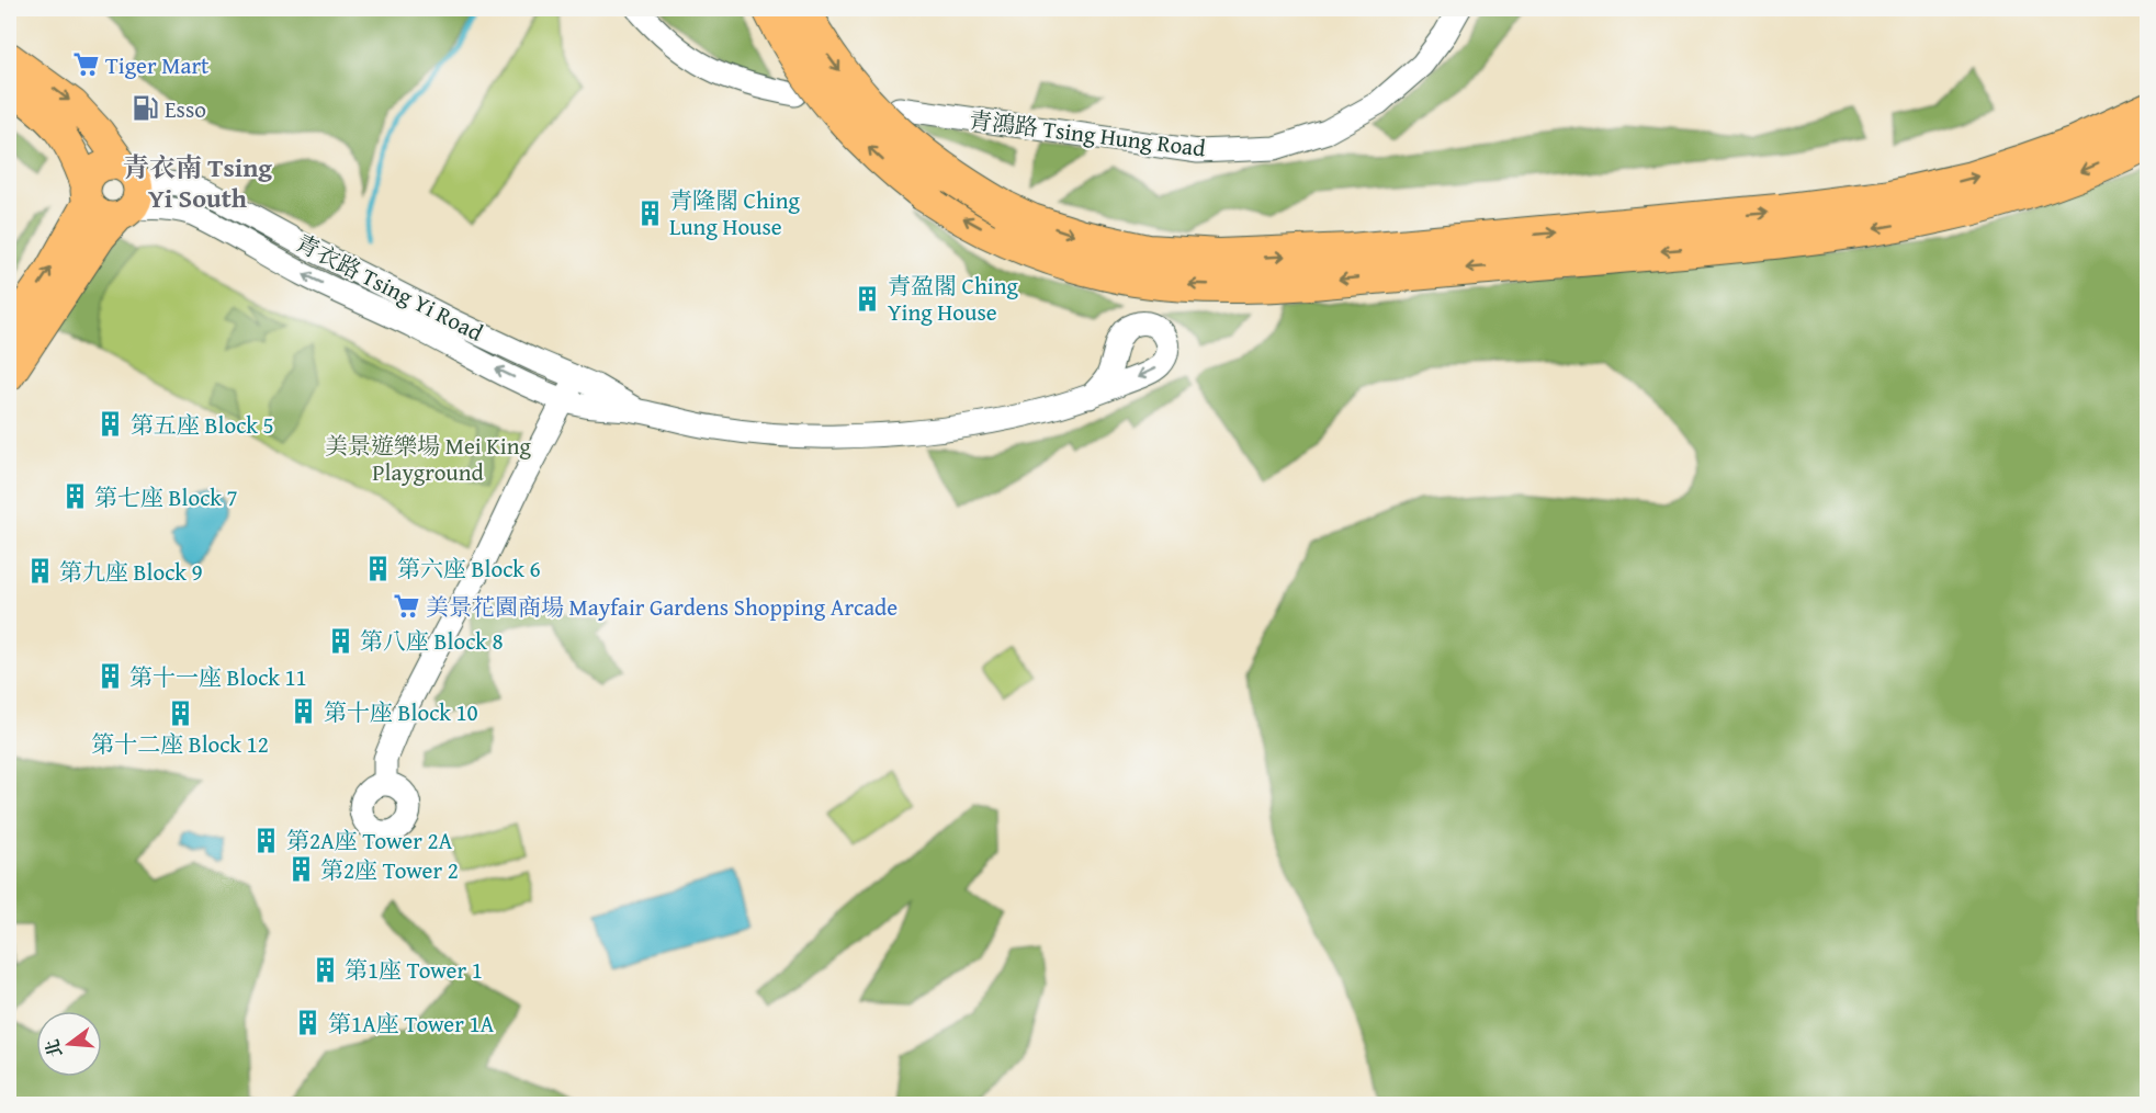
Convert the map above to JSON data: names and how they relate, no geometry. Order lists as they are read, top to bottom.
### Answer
{
  "streets": {
    "street": ["青鴻路 Tsing Hung Road", "青衣路 Tsing Yi Road"]
  },
  "districts": ["青衣南 Tsing Yi South"],
  "parks": ["美景遊樂場 Mei King Playground"],
  "places": {
    "supermarket": ["Tiger Mart", "美景花園商場 Mayfair Gardens Shopping Arcade"],
    "fuel station": ["Esso"],
    "building": [
      "青隆閣 Ching Lung House",
      "青盈閣 Ching Ying House",
      "第五座 Block 5",
      "第七座 Block 7",
      "第六座 Block 6",
      "第九座 Block 9",
      "第八座 Block 8",
      "第十一座 Block 11",
      "第十座 Block 10",
      "第十二座 Block 12",
      "第2A座 Tower 2A",
      "第2座 Tower 2",
      "第1座 Tower 1",
      "第1A座 Tower 1A"
    ]
  },
  "north": "left"
}
